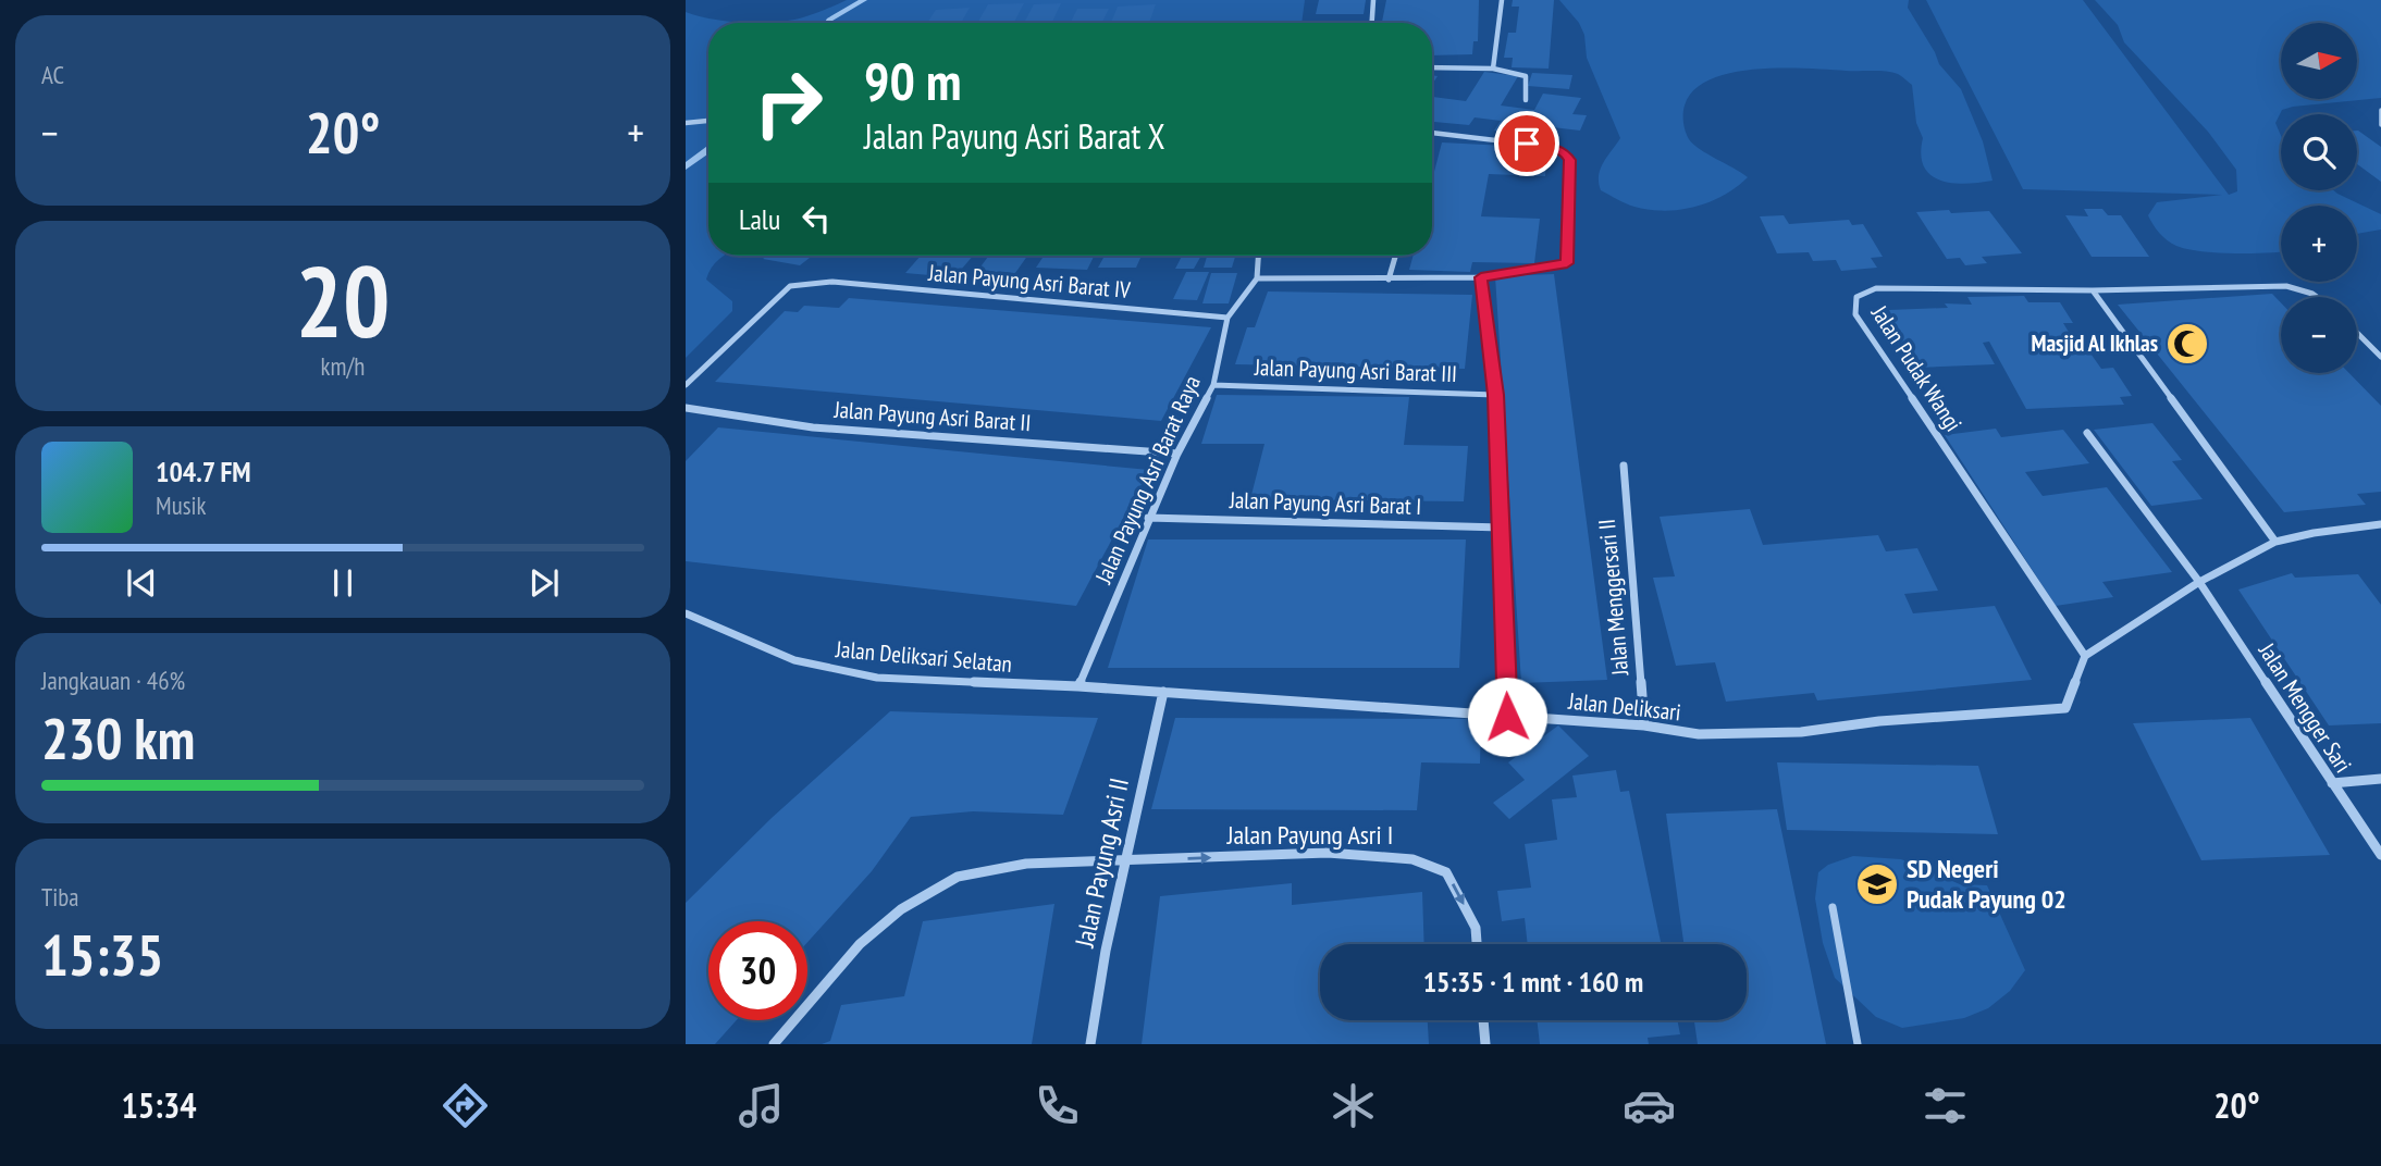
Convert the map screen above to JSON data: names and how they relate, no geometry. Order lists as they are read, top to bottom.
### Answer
{
  "streets": {
    "street": [
      "Jalan Payung Asri Barat IV",
      "Jalan Pudak Wangi",
      "Jalan Payung Asri Barat III",
      "Jalan Payung Asri Barat II",
      "Jalan Payung Asri Barat Raya",
      "Jalan Payung Asri Barat I",
      "Jalan Menggersari II",
      "Jalan Deliksari Selatan",
      "Jalan Deliksari",
      "Jalan Mengger Sari",
      "Jalan Payung Asri I",
      "Jalan Payung Asri II"
    ]
  },
  "crossings": [
    ["Jalan Payung Asri Barat IV", "Jalan Payung Asri Barat Raya"],
    ["Jalan Pudak Wangi", "Jalan Deliksari"],
    ["Jalan Payung Asri Barat III", "Jalan Payung Asri Barat Raya"],
    ["Jalan Payung Asri Barat II", "Jalan Payung Asri Barat Raya"],
    ["Jalan Payung Asri Barat Raya", "Jalan Payung Asri Barat I"],
    ["Jalan Payung Asri Barat Raya", "Jalan Deliksari Selatan"],
    ["Jalan Payung Asri Barat Raya", "Jalan Deliksari"],
    ["Jalan Menggersari II", "Jalan Deliksari"],
    ["Jalan Deliksari Selatan", "Jalan Deliksari"],
    ["Jalan Deliksari", "Jalan Payung Asri II"],
    ["Jalan Payung Asri I", "Jalan Payung Asri II"]
  ],
  "one_way": ["Jalan Payung Asri I"],
  "places": {
    "mosque": ["Masjid Al Ikhlas"],
    "school or university": ["SD Negeri Pudak Payung 02"]
  },
  "north": "right",
  "page": {
    "tile": [
      "AC",
      ["20", "km/h"],
      ["Jangkauan · 46%", "230 km"],
      ["Tiba", "15:35"]
    ],
    "map_buttons": ["+", "−"],
    "turn": ["90 m", "Jalan Payung Asri Barat X"],
    "heat": ["−", "20°", "+"],
    "then": "Lalu",
    "song": ["104.7 FM", "Musik"],
    "limit": "30",
    "trip": "15:35 · 1 mnt · 160 m",
    "tabs": ["15:34", "20°"]
  }
}
